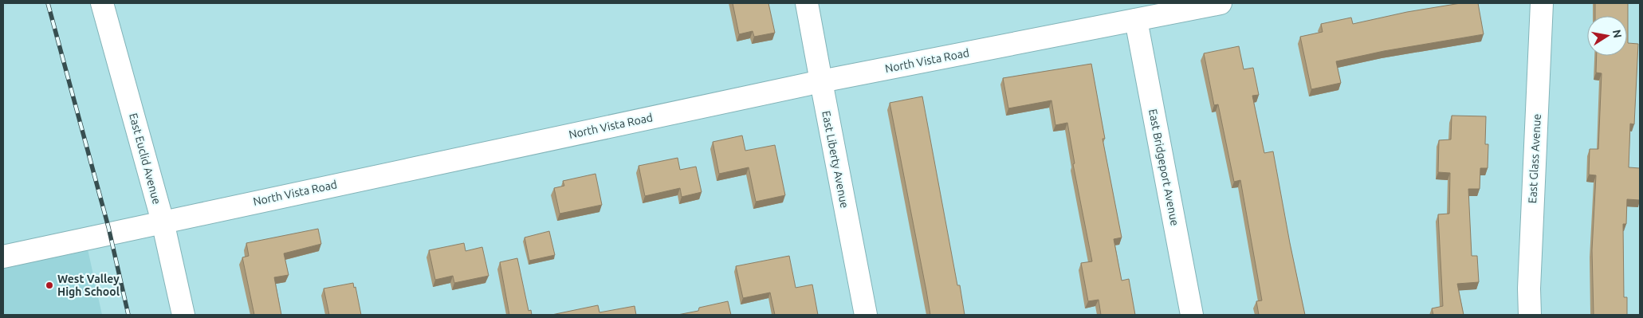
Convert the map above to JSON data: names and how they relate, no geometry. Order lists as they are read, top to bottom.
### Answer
{
  "streets": {
    "street": [
      "North Vista Road",
      "East Euclid Avenue",
      "East Glass Avenue",
      "East Liberty Avenue",
      "East Bridgeport Avenue"
    ]
  },
  "crossings": [
    ["North Vista Road", "East Euclid Avenue"],
    ["North Vista Road", "East Liberty Avenue"],
    ["North Vista Road", "East Bridgeport Avenue"]
  ],
  "places": ["West Valley High School"],
  "north": "right"
}
